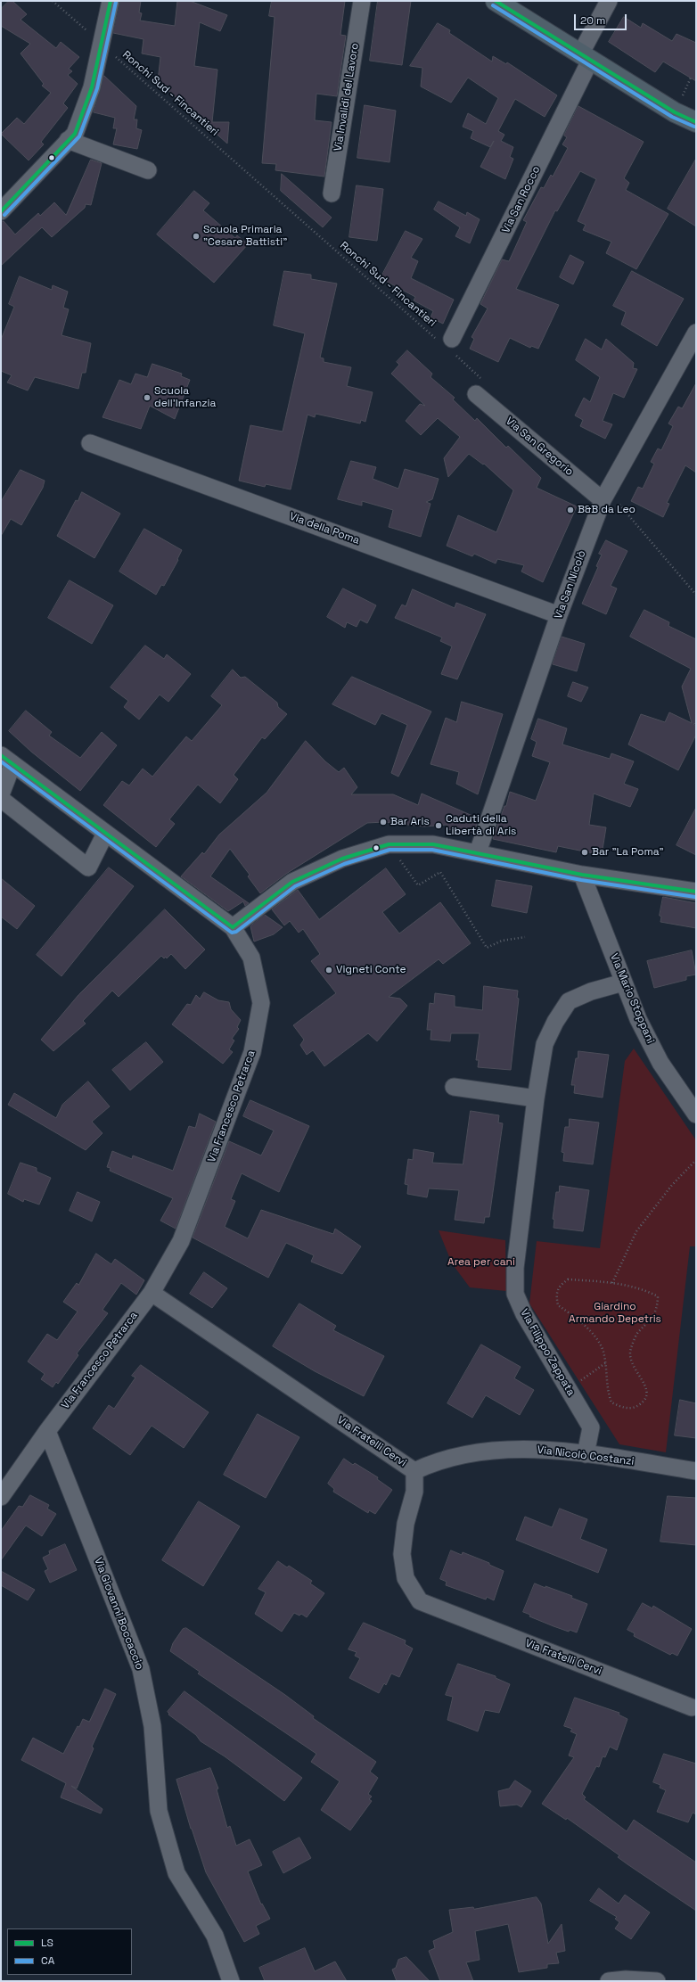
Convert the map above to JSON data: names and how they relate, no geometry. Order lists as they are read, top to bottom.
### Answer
{
  "streets": {
    "street": [
      "Via Invalidi del Lavoro",
      "Via San Rocco",
      "Via San Gregorio",
      "Via della Poma",
      "Via San Nicolò",
      "Via Mario Stoppani",
      "Via Francesco Petrarca",
      "Via Filippo Zappata",
      "Via Fratelli Cervi",
      "Via Nicolò Costanzi",
      "Via Giovanni Boccaccio"
    ],
    "path": ["Ronchi Sud - Fincantieri"]
  },
  "crossings": [
    ["Ronchi Sud - Fincantieri", "Via San Rocco"],
    ["Ronchi Sud - Fincantieri", "Via San Gregorio"],
    ["Via San Gregorio", "Via San Nicolò"],
    ["Via della Poma", "Via San Nicolò"],
    ["Via Mario Stoppani", "Via Filippo Zappata"],
    ["Via Francesco Petrarca", "Via Fratelli Cervi"],
    ["Via Francesco Petrarca", "Via Giovanni Boccaccio"],
    ["Via Filippo Zappata", "Via Nicolò Costanzi"],
    ["Via Fratelli Cervi", "Via Nicolò Costanzi"]
  ],
  "parks": ["Area per cani", "Giardino Armando Depetris"],
  "places": [
    "Scuola Primaria \"Cesare Battisti\"",
    "Scuola dell'Infanzia",
    "B&B da Leo",
    "Bar Aris",
    "Caduti della Libertà di Aris",
    "Bar \"La Poma\"",
    "Vigneti Conte"
  ],
  "lines": ["transit line LS", "transit line CA"],
  "legend": ["LS", "CA"],
  "scale_bar": "20 m"
}
